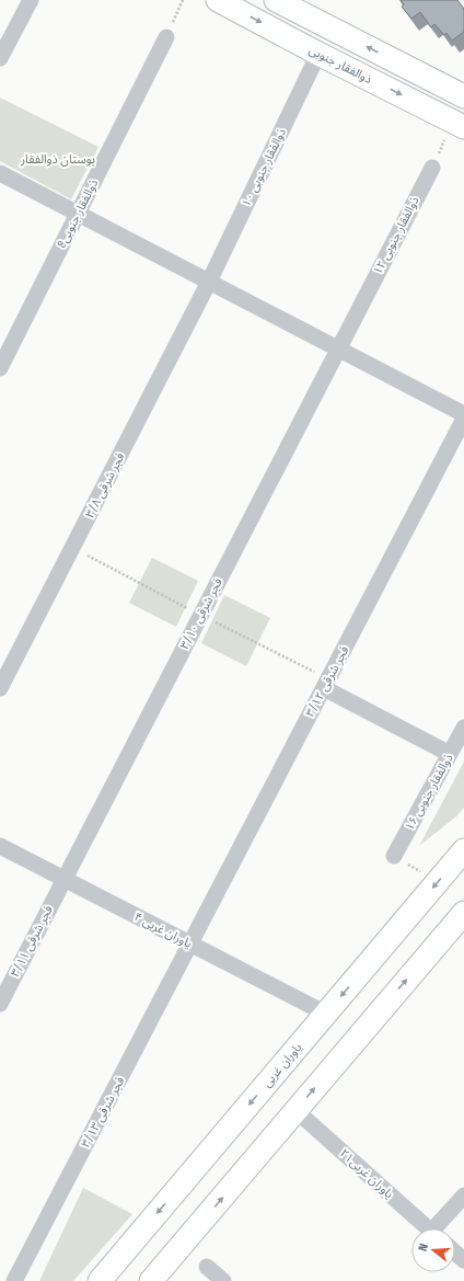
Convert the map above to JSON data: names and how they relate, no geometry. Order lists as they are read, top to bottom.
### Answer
{
  "streets": {
    "main road": ["ذوالفقار جنوبی", "یاوران غربی"],
    "street": [
      "۱۰ ذوالفقار جنوبی",
      "8ذوالفقار جنوبی",
      "۱۲ ذوالفقار جنوبی",
      "۳/۸ فجر شرقی",
      "۳/۱۰ فجر شرقی",
      "۳/۱۲ فجر شرقی",
      "۱۶ ذوالفقار جنوبی",
      "۴ یاوران غربی",
      "۳/۱۱ فجر شرقی",
      "۳/۱۳ فجر شرقی",
      "یاوران غربی۲۱"
    ]
  },
  "crossings": [
    ["ذوالفقار جنوبی", "۱۰ ذوالفقار جنوبی"],
    ["۱۰ ذوالفقار جنوبی", "۳/۸ فجر شرقی"],
    ["۱۲ ذوالفقار جنوبی", "۳/۱۰ فجر شرقی"],
    ["۳/۱۰ فجر شرقی", "۴ یاوران غربی"],
    ["۳/۱۰ فجر شرقی", "۳/۱۱ فجر شرقی"],
    ["۳/۱۲ فجر شرقی", "۴ یاوران غربی"],
    ["۳/۱۲ فجر شرقی", "۳/۱۳ فجر شرقی"],
    ["۴ یاوران غربی", "۳/۱۱ فجر شرقی"],
    ["۴ یاوران غربی", "یاوران غربی"],
    ["۴ یاوران غربی", "۳/۱۳ فجر شرقی"]
  ],
  "parks": ["بوستان ذوالفقار"],
  "north": "left"
}
